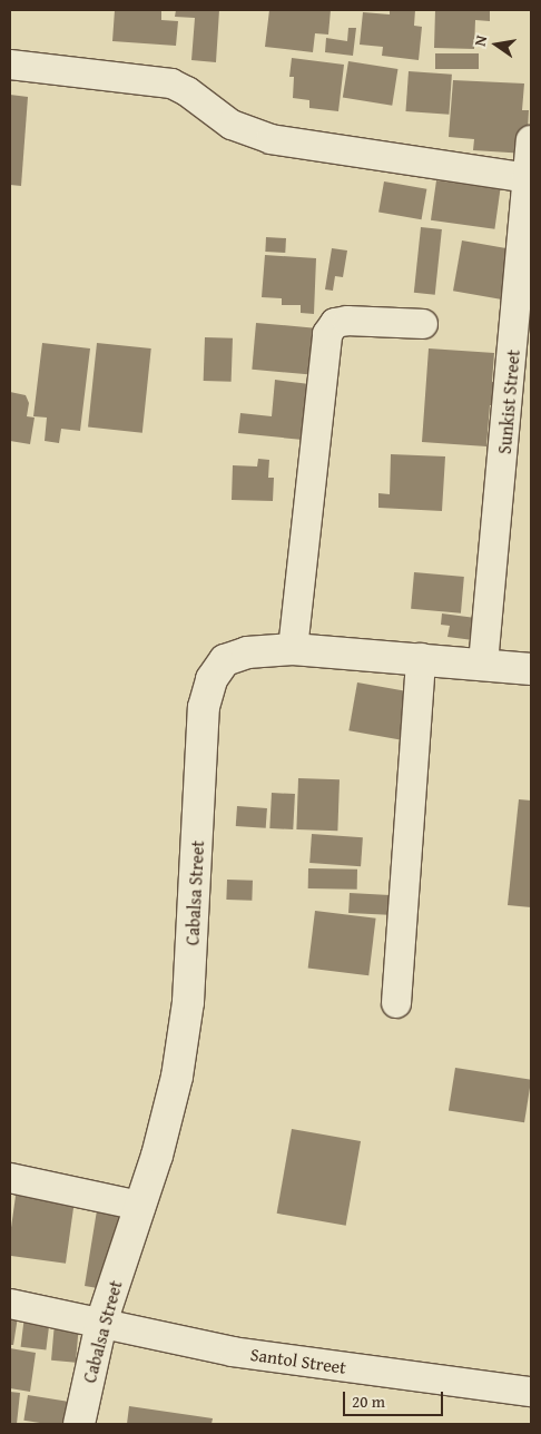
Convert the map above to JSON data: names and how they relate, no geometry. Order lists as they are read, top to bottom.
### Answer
{
  "streets": {
    "street": ["Sunkist Street", "Cabalsa Street", "Santol Street"]
  },
  "crossings": [
    ["Sunkist Street", "Cabalsa Street"],
    ["Cabalsa Street", "Santol Street"]
  ],
  "scale_bar": "20 m",
  "north": "left"
}
